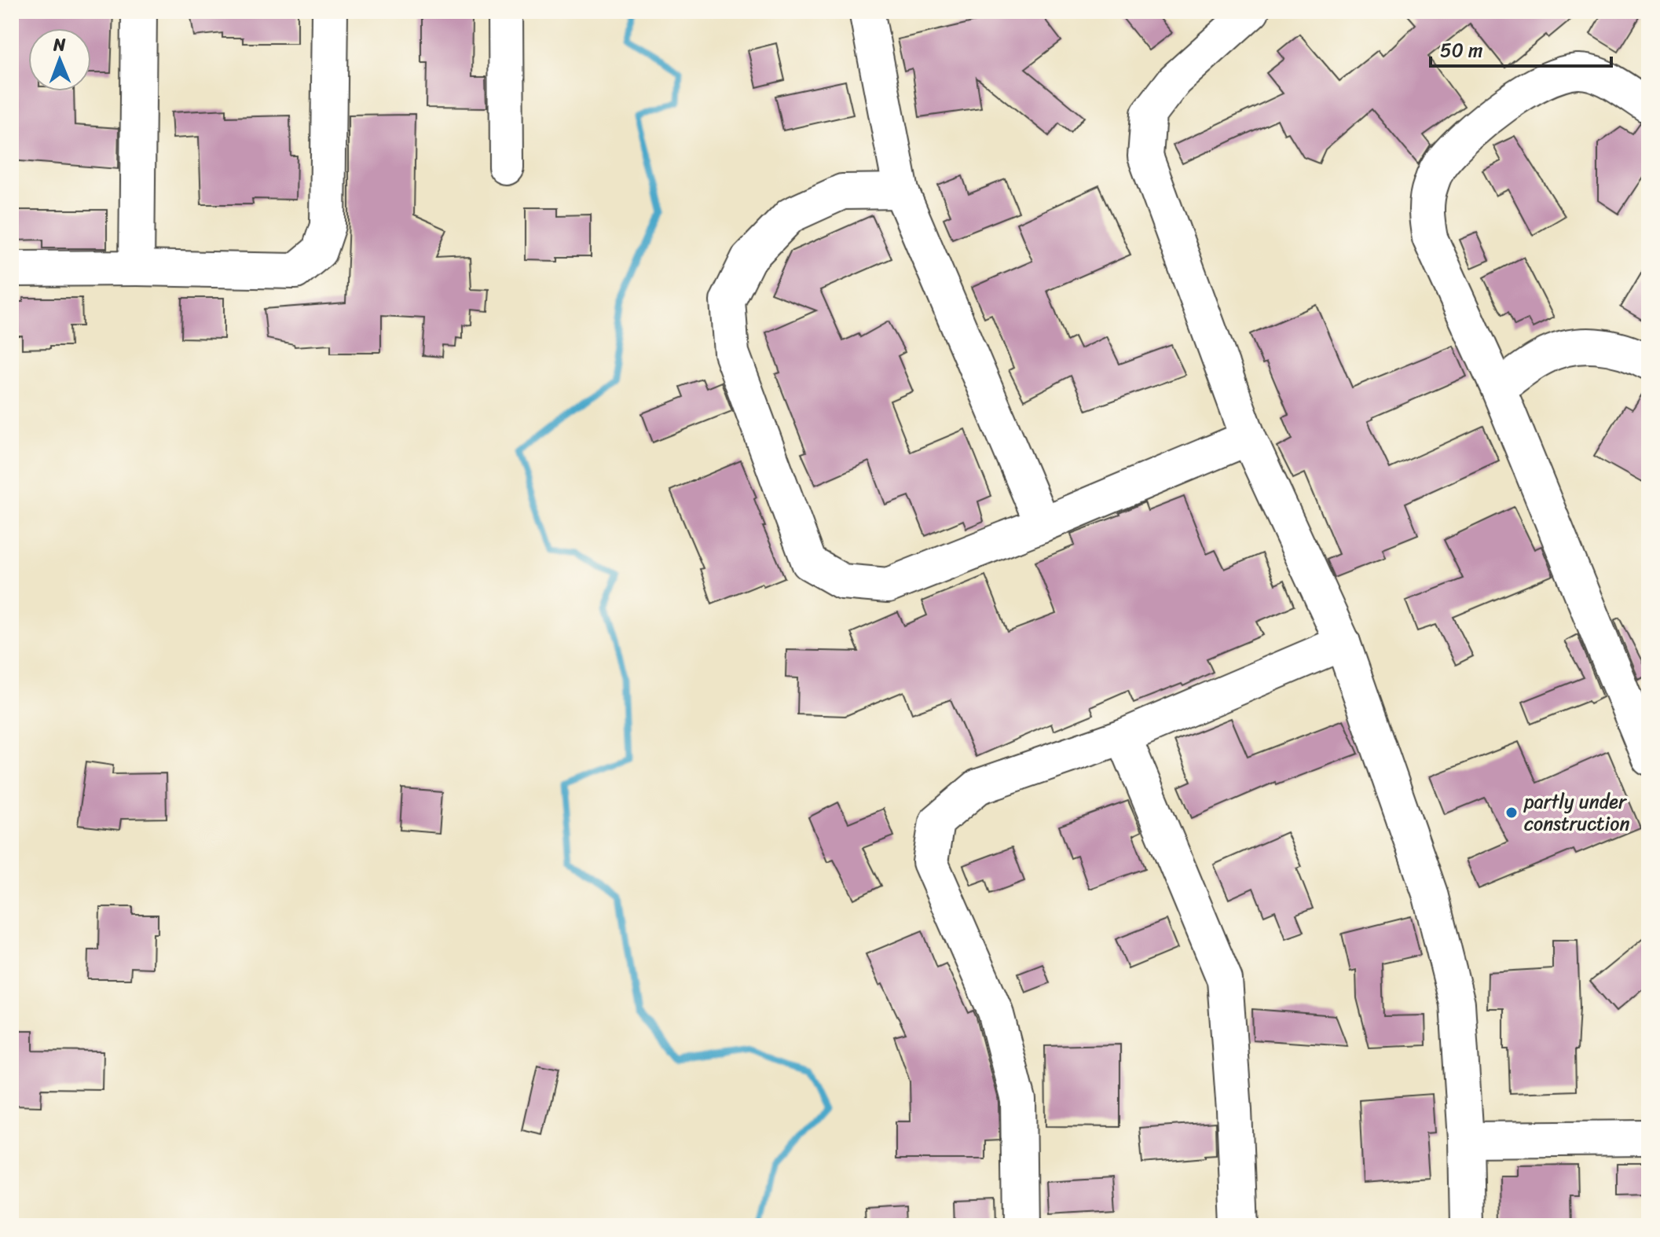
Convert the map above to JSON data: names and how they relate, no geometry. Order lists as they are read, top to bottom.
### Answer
{
  "places": ["partly under construction"],
  "scale_bar": "50 m",
  "north": "top"
}
